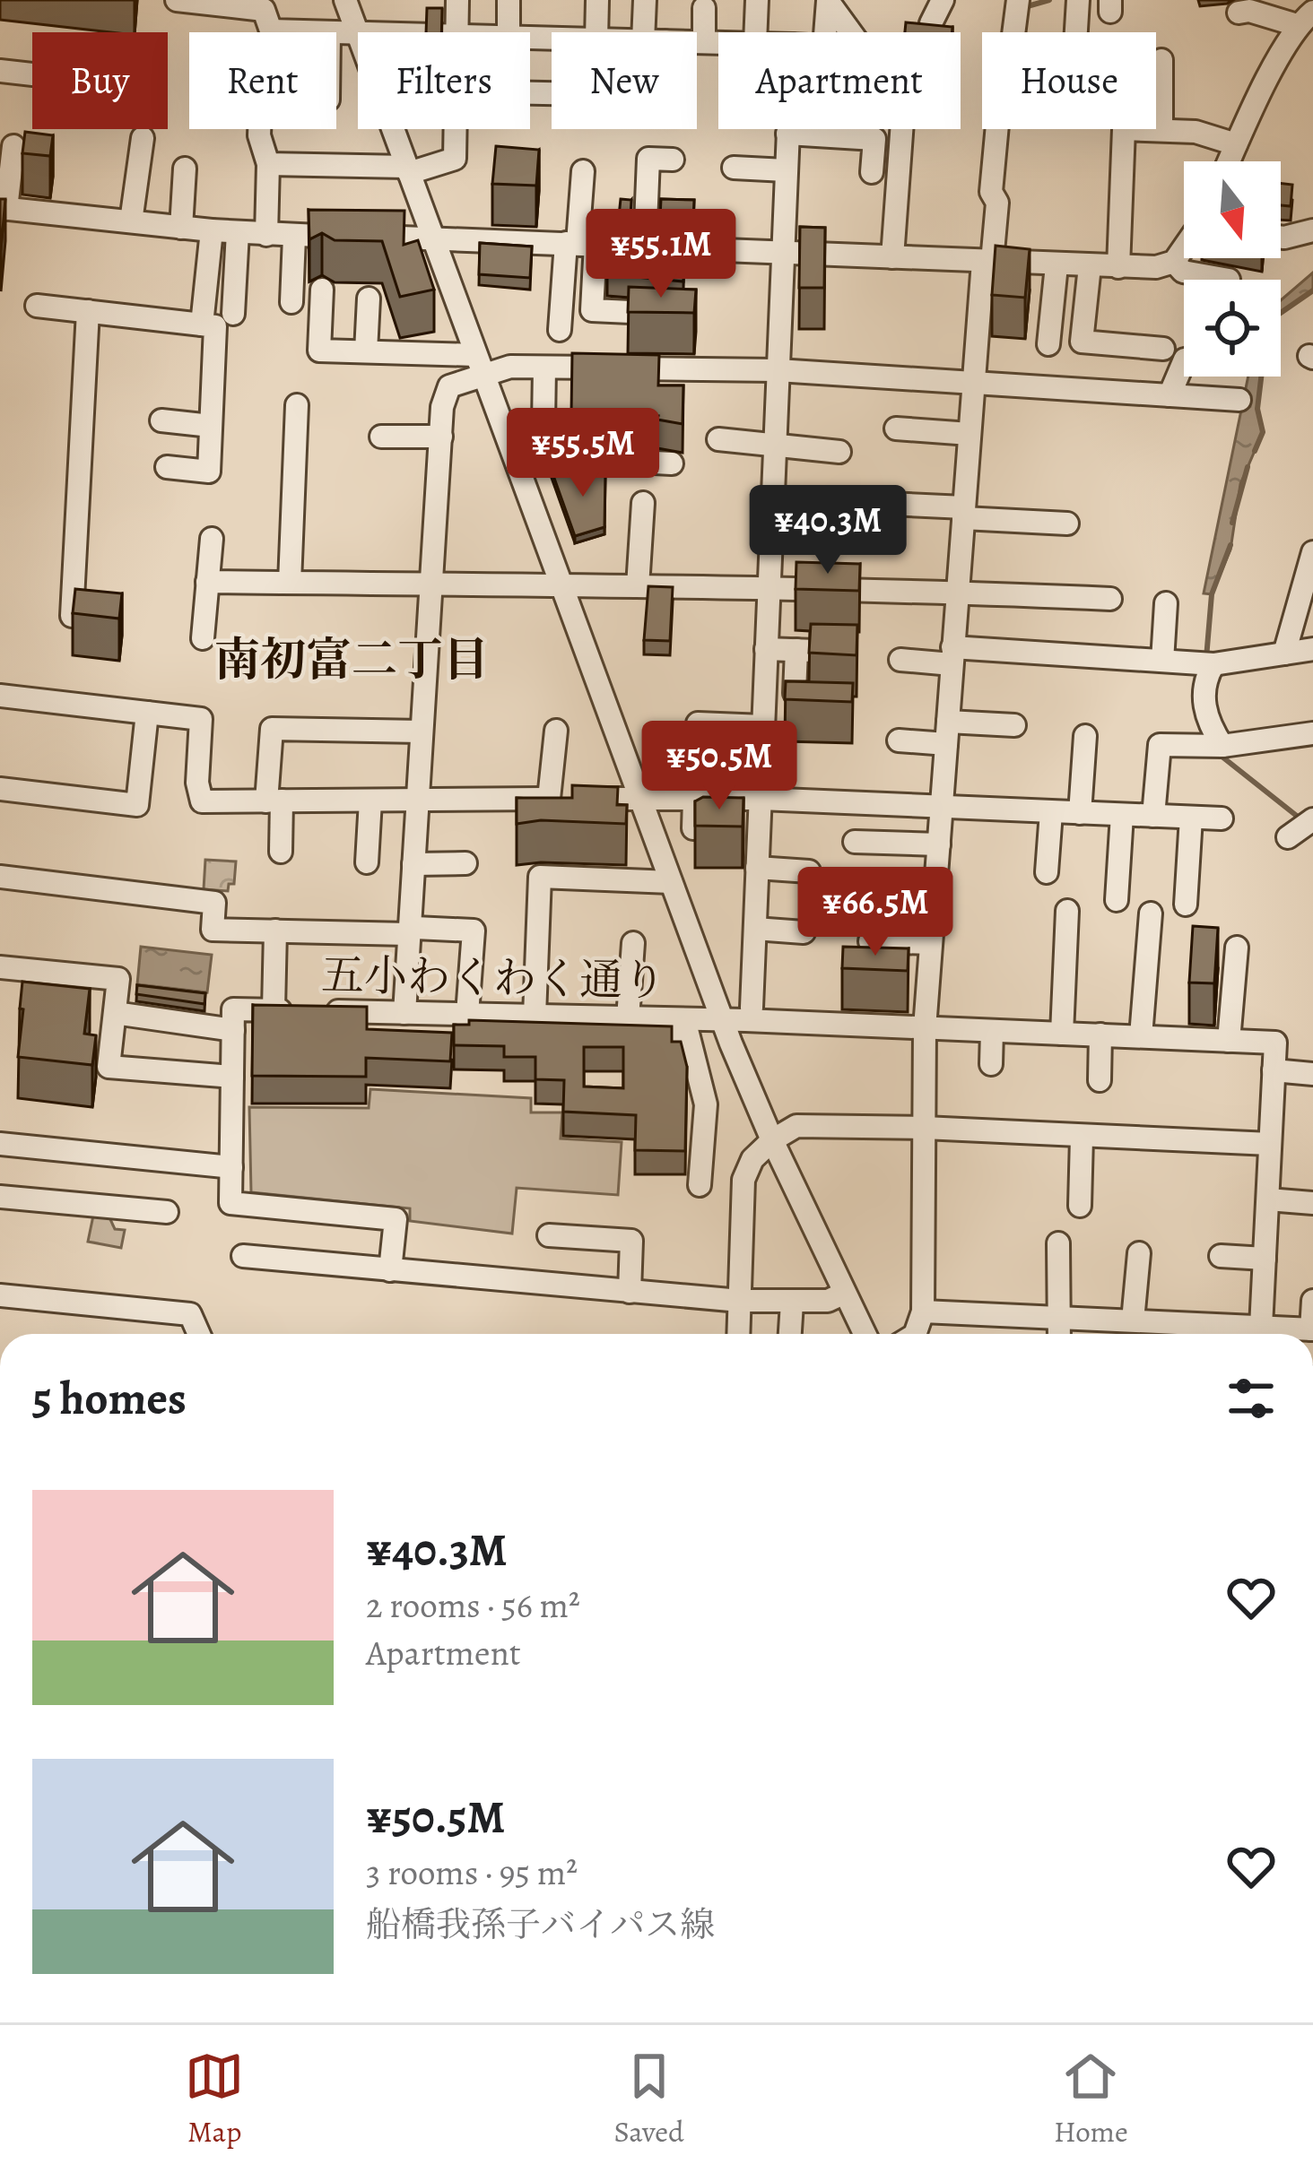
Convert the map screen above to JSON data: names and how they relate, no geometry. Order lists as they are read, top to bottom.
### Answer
{
  "streets": {
    "street": ["五小わくわく通り"]
  },
  "districts": ["南初富二丁目"],
  "north": "bottom",
  "page": {
    "chip": [
      "Buy",
      "Rent",
      "Filters",
      "New",
      "Apartment",
      "House"
    ],
    "price": [
      "¥55.1M",
      "¥55.5M",
      "¥40.3M",
      "¥50.5M",
      "¥66.5M"
    ],
    "heading": "5 homes",
    "list": [
      {
        "name": "¥40.3M",
        "note": "2 rooms · 56 m² · Apartment"
      },
      {
        "name": "¥50.5M",
        "note": "3 rooms · 95 m² · 船橋我孫子バイパス線"
      }
    ],
    "tabs": ["Map", "Saved", "Home"]
  }
}
